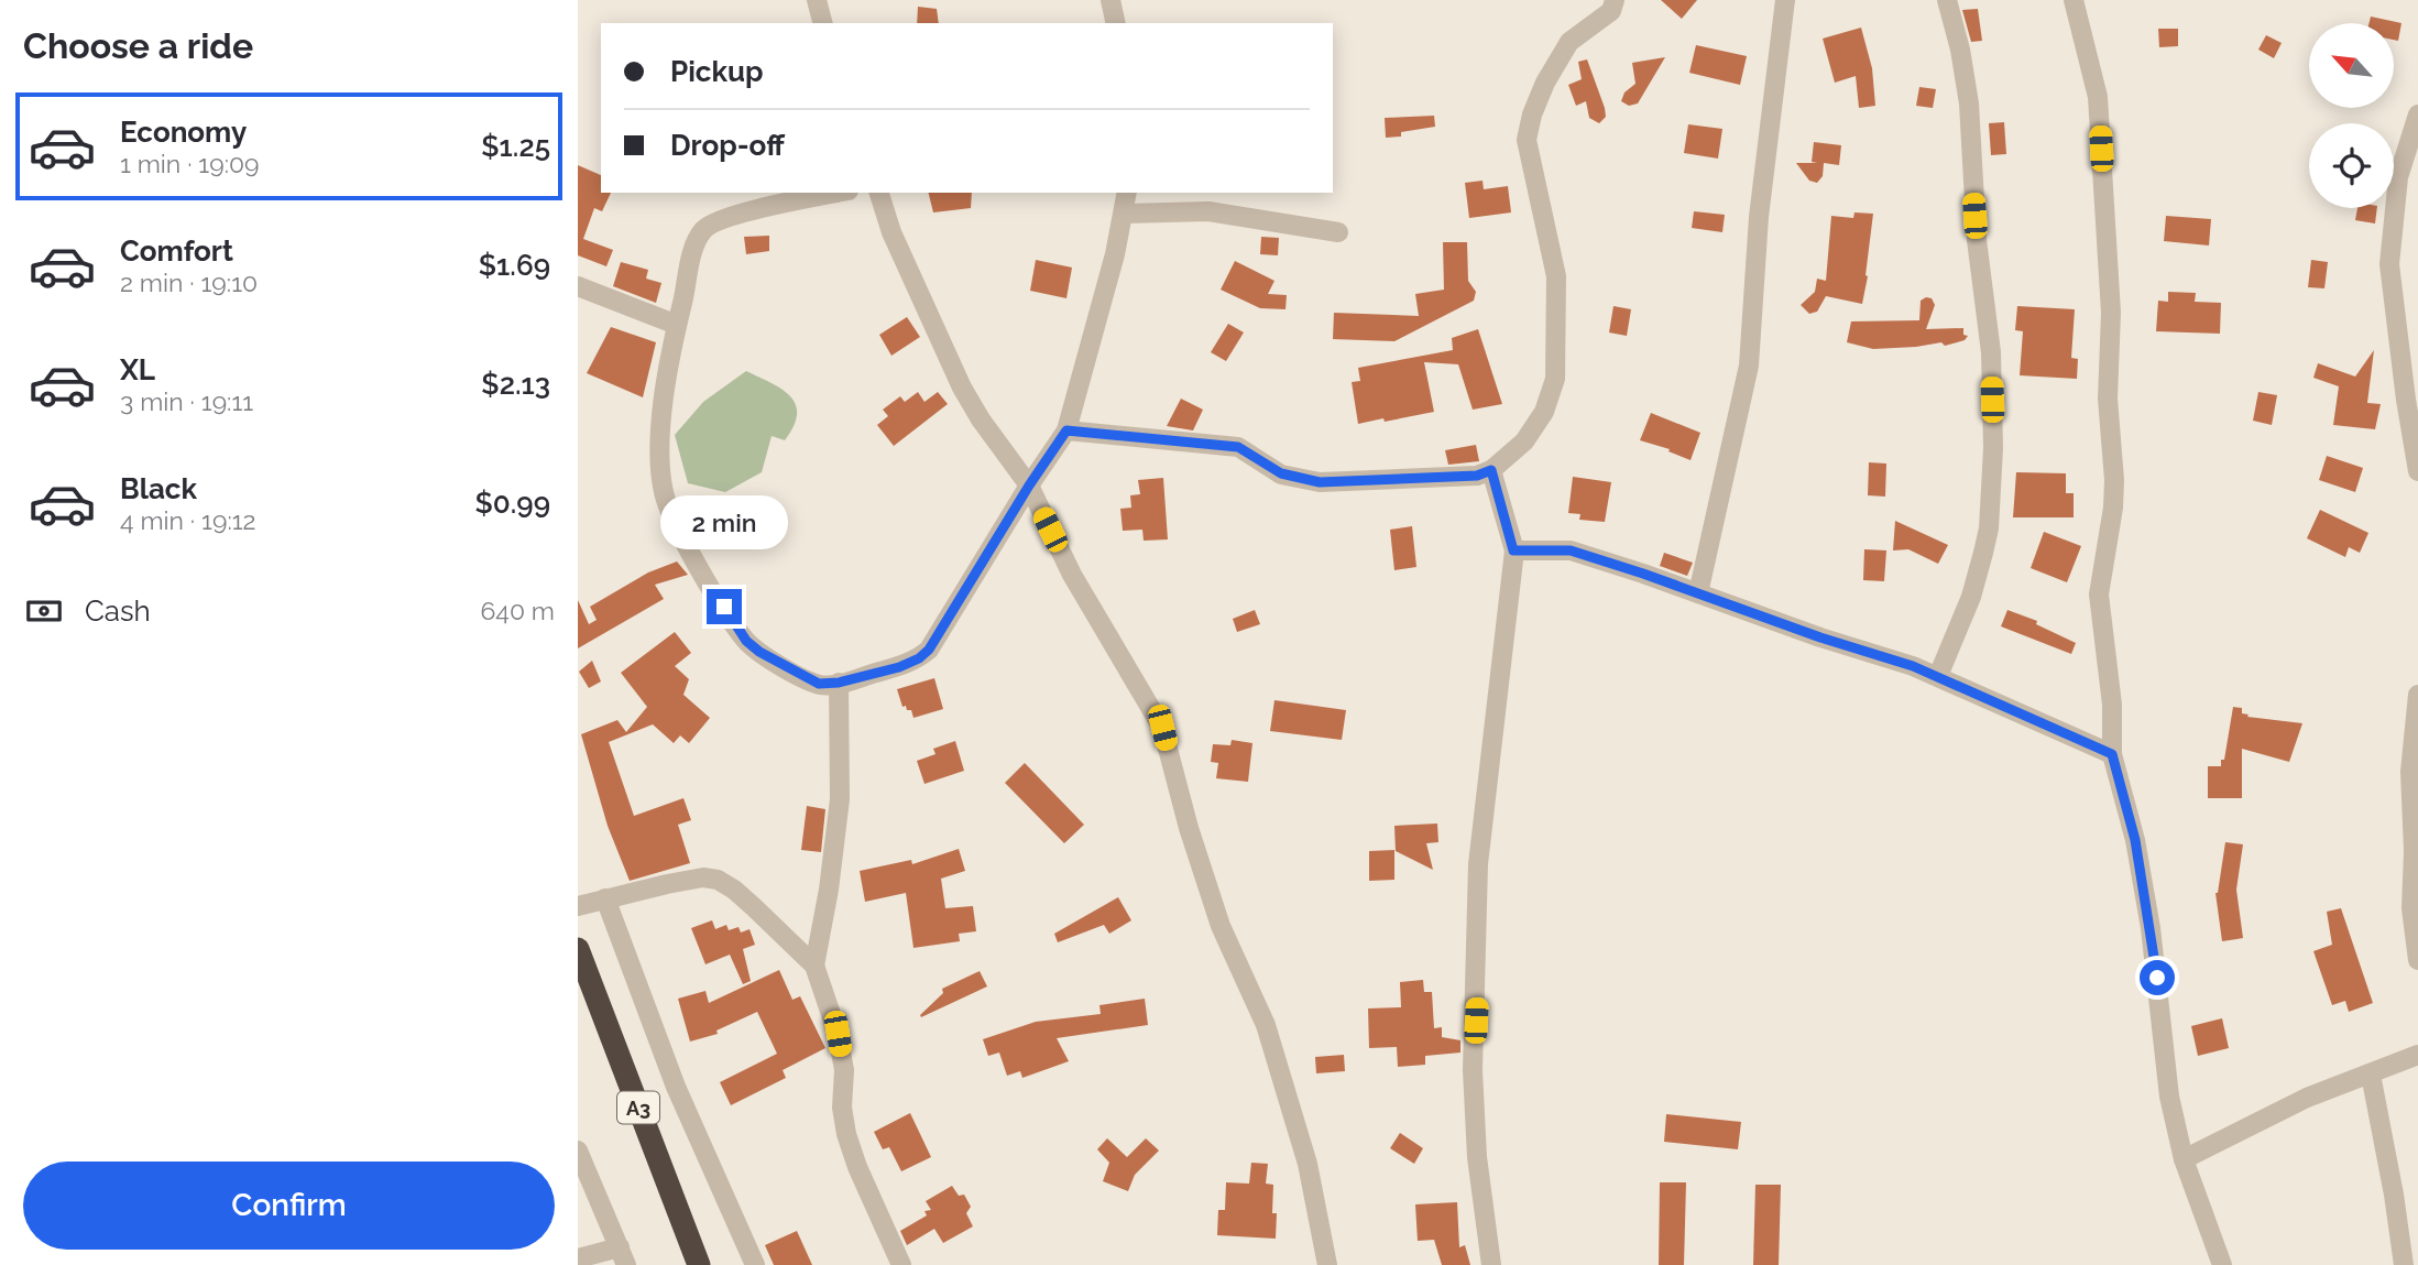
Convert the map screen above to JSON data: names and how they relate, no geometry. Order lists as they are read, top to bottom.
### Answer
{
  "streets": {
    "highway": ["A3"]
  },
  "north": "top left",
  "page": {
    "heading": "Choose a ride",
    "banner": ["Pickup", "Drop-off"],
    "list": [
      {
        "name": "Economy",
        "note": "1 min · 19:09",
        "value": "$1.25"
      },
      {
        "name": "Comfort",
        "note": "2 min · 19:10",
        "value": "$1.69"
      },
      {
        "name": "XL",
        "note": "3 min · 19:11",
        "value": "$2.13"
      },
      {
        "name": "Black",
        "note": "4 min · 19:12",
        "value": "$0.99"
      }
    ],
    "bubble": "2 min",
    "pay": ["Cash", "640 m"],
    "buttons": "Confirm"
  }
}
